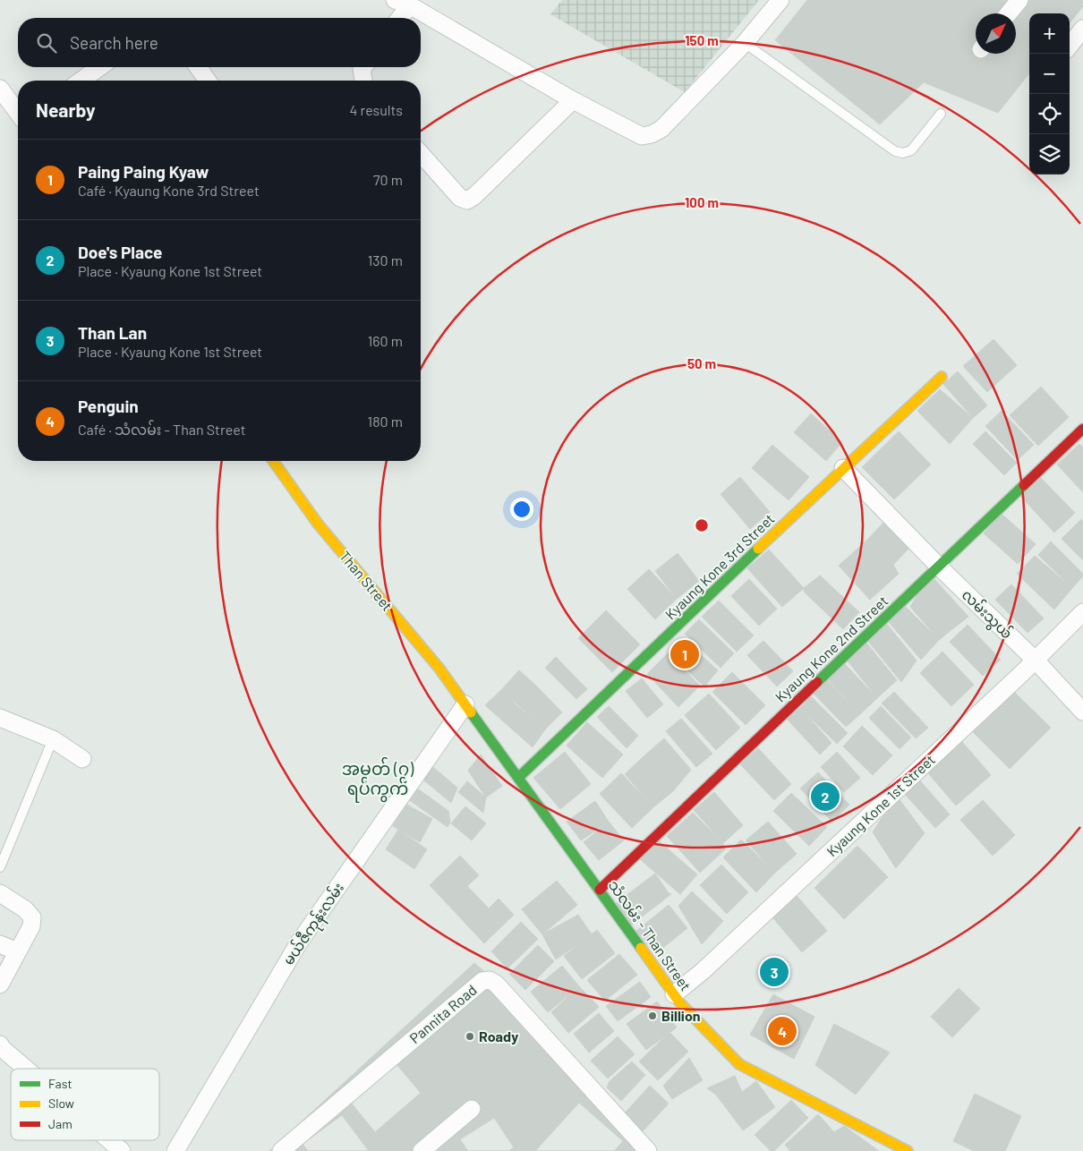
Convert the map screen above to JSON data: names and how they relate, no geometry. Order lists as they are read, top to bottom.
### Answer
{
  "streets": {
    "street": [
      "Kyaung Kone 3rd Street",
      "Than Street",
      "လမ်းသွယ်",
      "Kyaung Kone 2nd Street",
      "Kyaung Kone 1st Street",
      "မယ်ဇီကုန်းလမ်း",
      "သံလမ်း - Than Street",
      "Pannita Road"
    ]
  },
  "crossings": [
    ["Kyaung Kone 3rd Street", "လမ်းသွယ်"],
    ["Kyaung Kone 3rd Street", "သံလမ်း - Than Street"],
    ["Than Street", "မယ်ဇီကုန်းလမ်း"],
    ["Than Street", "သံလမ်း - Than Street"],
    ["လမ်းသွယ်", "Kyaung Kone 2nd Street"],
    ["လမ်းသွယ်", "Kyaung Kone 1st Street"],
    ["Kyaung Kone 2nd Street", "သံလမ်း - Than Street"],
    ["Kyaung Kone 1st Street", "သံလမ်း - Than Street"],
    ["မယ်ဇီကုန်းလမ်း", "သံလမ်း - Than Street"]
  ],
  "districts": ["အမှတ် (၇) ရပ်ကွက်"],
  "places": ["Billion", "Roady"],
  "legend": ["Fast", "Slow", "Jam"],
  "north": "top right",
  "page": {
    "map_buttons": ["+", "−"],
    "search": "Search here",
    "heading": ["Nearby", "4 results"],
    "list": [
      {
        "mark": "1",
        "name": "Paing Paing Kyaw",
        "note": "Café · Kyaung Kone 3rd Street",
        "value": "70 m"
      },
      {
        "mark": "2",
        "name": "Doe's Place",
        "note": "Place · Kyaung Kone 1st Street",
        "value": "130 m"
      },
      {
        "mark": "3",
        "name": "Than Lan",
        "note": "Place · Kyaung Kone 1st Street",
        "value": "160 m"
      },
      {
        "mark": "4",
        "name": "Penguin",
        "note": "Café · သံလမ်း - Than Street",
        "value": "180 m"
      }
    ],
    "pins": [
      "1",
      "2",
      "3",
      "4"
    ]
  },
  "rings": ["150 m", "100 m", "50 m"]
}
